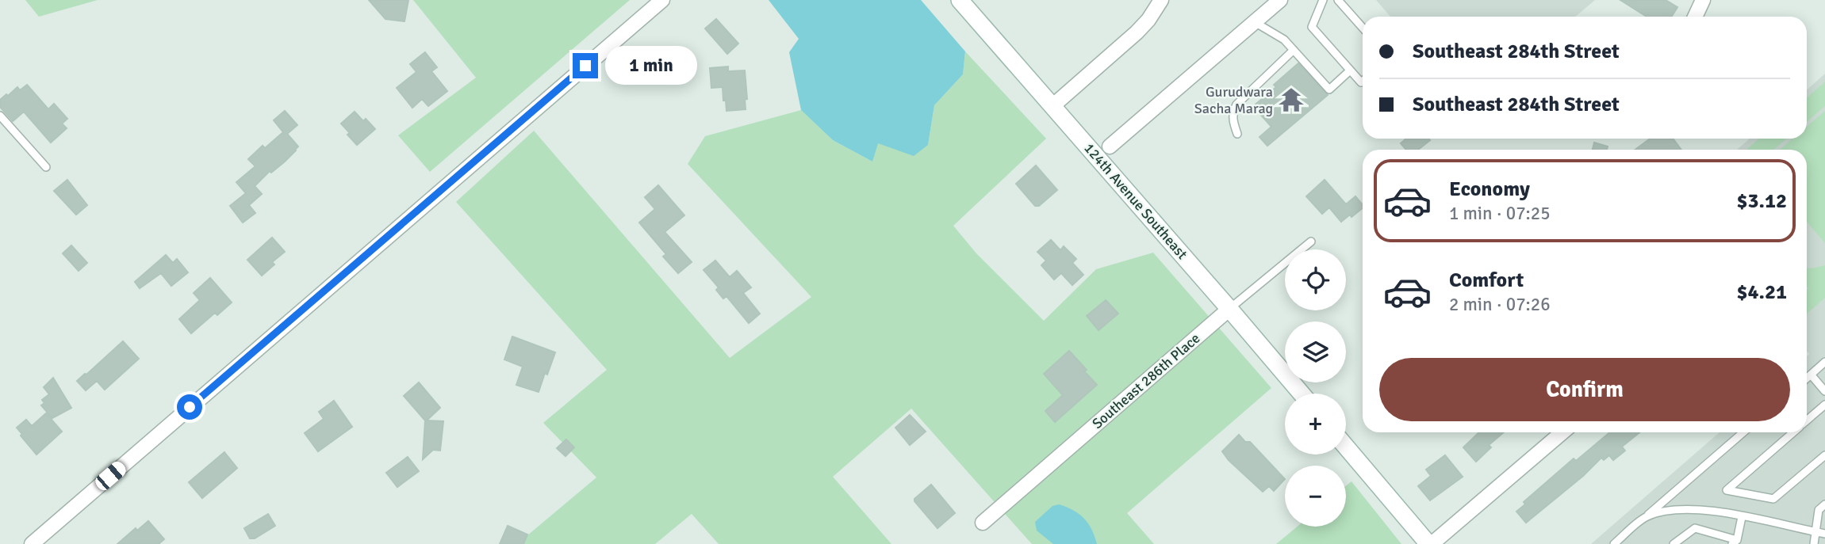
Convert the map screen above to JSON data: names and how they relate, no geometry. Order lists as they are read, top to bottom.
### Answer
{
  "streets": {
    "street": ["124th Avenue Southeast", "Southeast 286th Place"]
  },
  "crossings": [
    ["124th Avenue Southeast", "Southeast 286th Place"]
  ],
  "places": {
    "temple": ["Gurudwara Sacha Marag"]
  },
  "page": {
    "banner": ["Southeast 284th Street", "Southeast 284th Street"],
    "bubble": "1 min",
    "list": [
      {
        "name": "Economy",
        "note": "1 min · 07:25",
        "value": "$3.12"
      },
      {
        "name": "Comfort",
        "note": "2 min · 07:26",
        "value": "$4.21"
      }
    ],
    "map_buttons": ["+", "−"],
    "buttons": "Confirm"
  }
}
